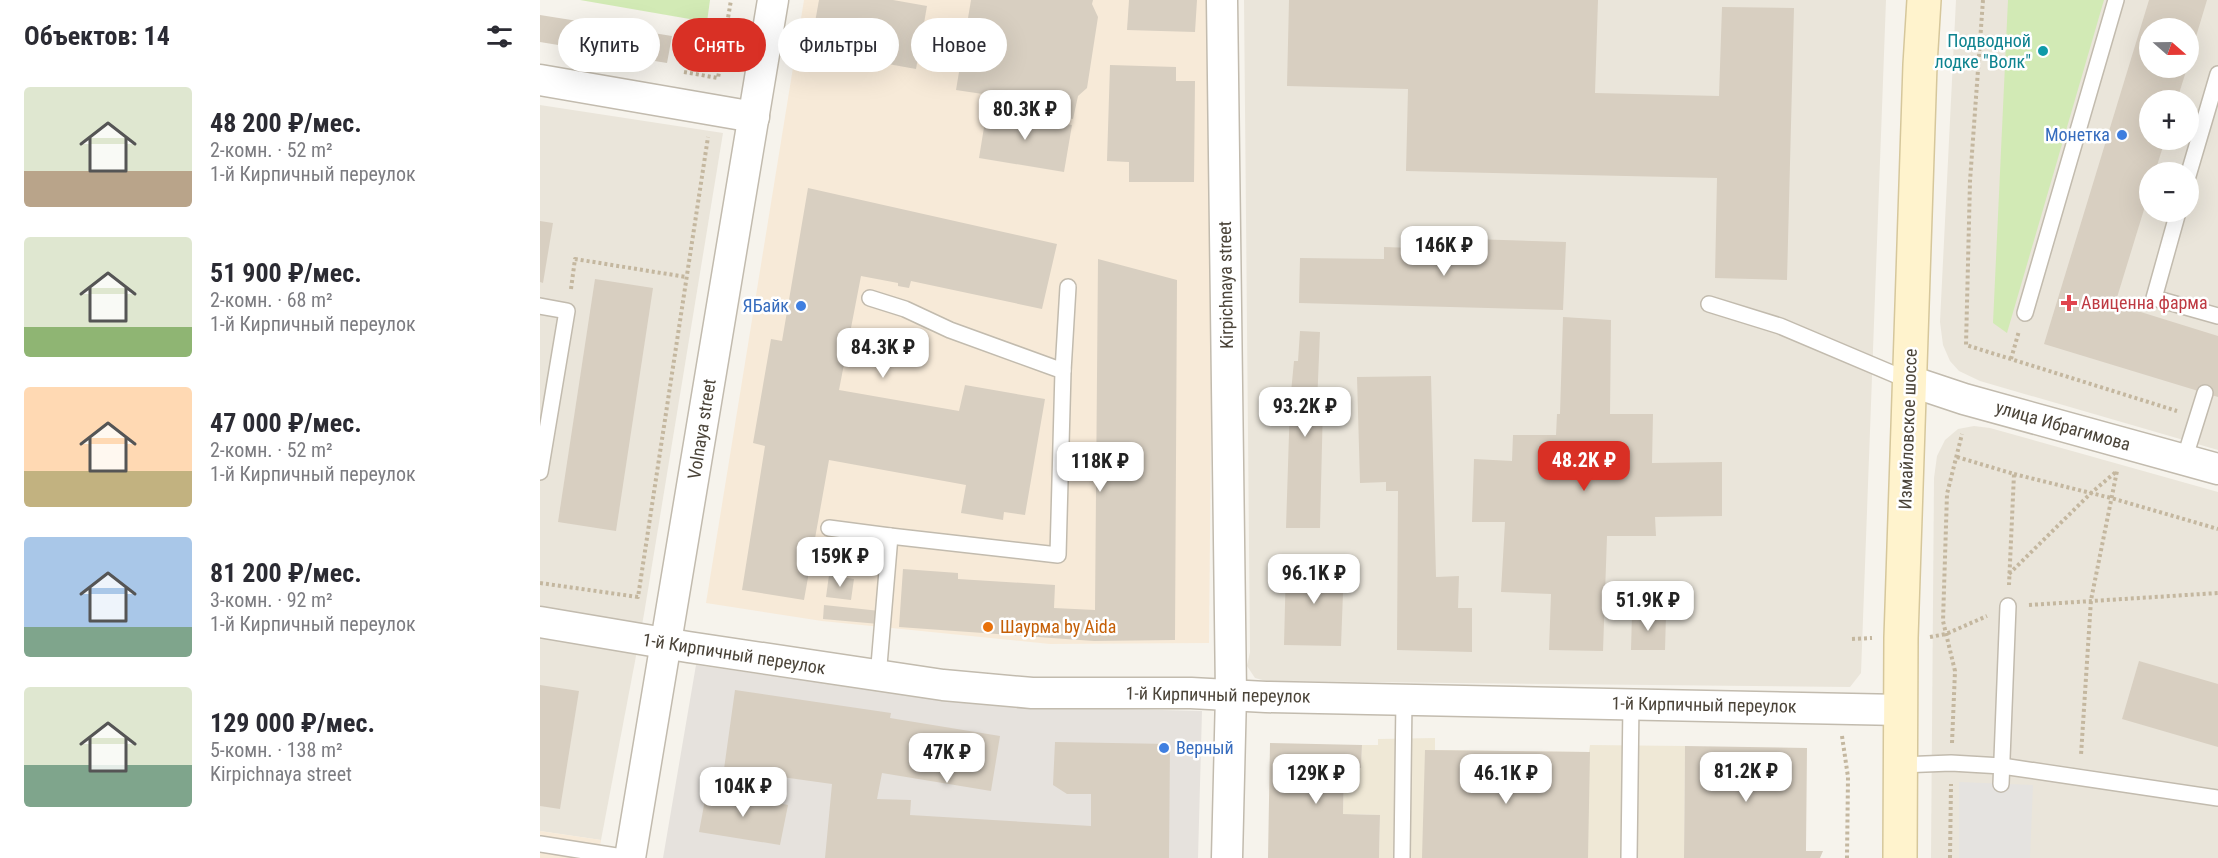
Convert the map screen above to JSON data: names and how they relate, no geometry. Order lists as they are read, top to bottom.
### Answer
{
  "streets": {
    "main road": ["Измайловское шоссе"],
    "street": [
      "Kirpichnaya street",
      "улица Ибрагимова",
      "Volnaya street",
      "1-й Кирпичный переулок"
    ]
  },
  "crossings": [
    ["Kirpichnaya street", "1-й Кирпичный переулок"],
    ["улица Ибрагимова", "Измайловское шоссе"],
    ["Volnaya street", "1-й Кирпичный переулок"],
    ["Измайловское шоссе", "1-й Кирпичный переулок"]
  ],
  "places": {
    "other": [
      "Подводной лодке \"Волк\"",
      "Монетка",
      "ЯБайк",
      "Шаурма by Aida",
      "Верный"
    ],
    "health": ["Авиценна фарма"]
  },
  "north": "right",
  "page": {
    "heading": "Объектов: 14",
    "map_buttons": ["+", "−"],
    "chip": [
      "Купить",
      "Снять",
      "Фильтры",
      "Новое"
    ],
    "list": [
      {
        "name": "48 200 ₽/мес.",
        "note": "2-комн. · 52 m² · 1-й Кирпичный переулок"
      },
      {
        "name": "51 900 ₽/мес.",
        "note": "2-комн. · 68 m² · 1-й Кирпичный переулок"
      },
      {
        "name": "47 000 ₽/мес.",
        "note": "2-комн. · 52 m² · 1-й Кирпичный переулок"
      },
      {
        "name": "81 200 ₽/мес.",
        "note": "3-комн. · 92 m² · 1-й Кирпичный переулок"
      },
      {
        "name": "129 000 ₽/мес.",
        "note": "5-комн. · 138 m² · Kirpichnaya street"
      }
    ],
    "price": [
      "80.3K ₽",
      "146K ₽",
      "84.3K ₽",
      "93.2K ₽",
      "48.2K ₽",
      "118K ₽",
      "159K ₽",
      "96.1K ₽",
      "51.9K ₽",
      "47K ₽",
      "81.2K ₽",
      "129K ₽",
      "46.1K ₽",
      "104K ₽"
    ]
  }
}
